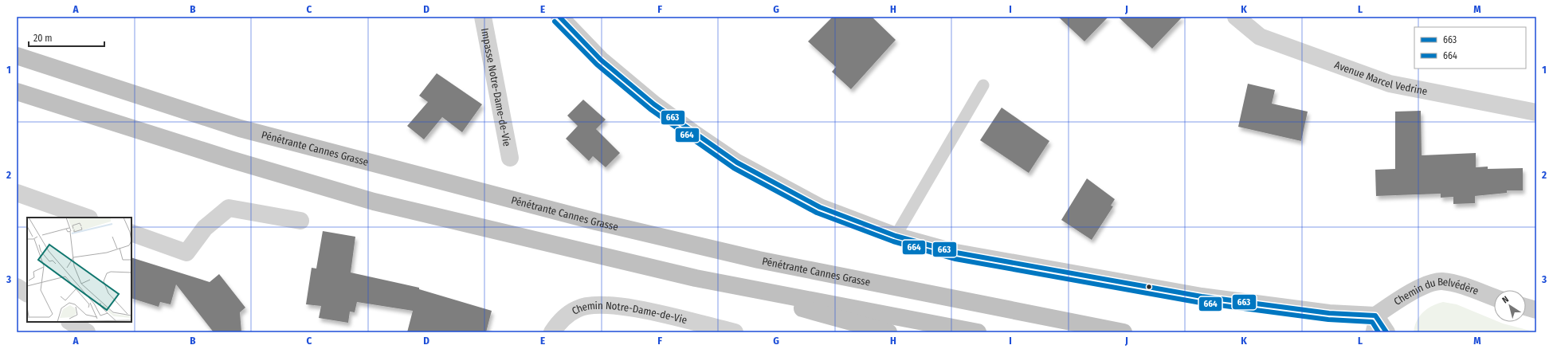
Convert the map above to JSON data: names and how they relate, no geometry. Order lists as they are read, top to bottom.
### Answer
{
  "streets": {
    "highway": ["Pénétrante Cannes Grasse"],
    "street": [
      "Avenue Marcel Vedrine",
      "Impasse Notre-Dame-de-Vie",
      "Chemin du Belvédère",
      "Chemin Notre-Dame-de-Vie"
    ]
  },
  "lines": ["transit line 663", "transit line 664"],
  "legend": ["663", "664"],
  "scale_bar": "20 m",
  "north": "top left",
  "grid": {
    "columns": [
      "A",
      "B",
      "C",
      "D",
      "E",
      "F",
      "G",
      "H",
      "I",
      "J",
      "K",
      "L",
      "M"
    ],
    "rows": ["1", "2", "3"]
  }
}
